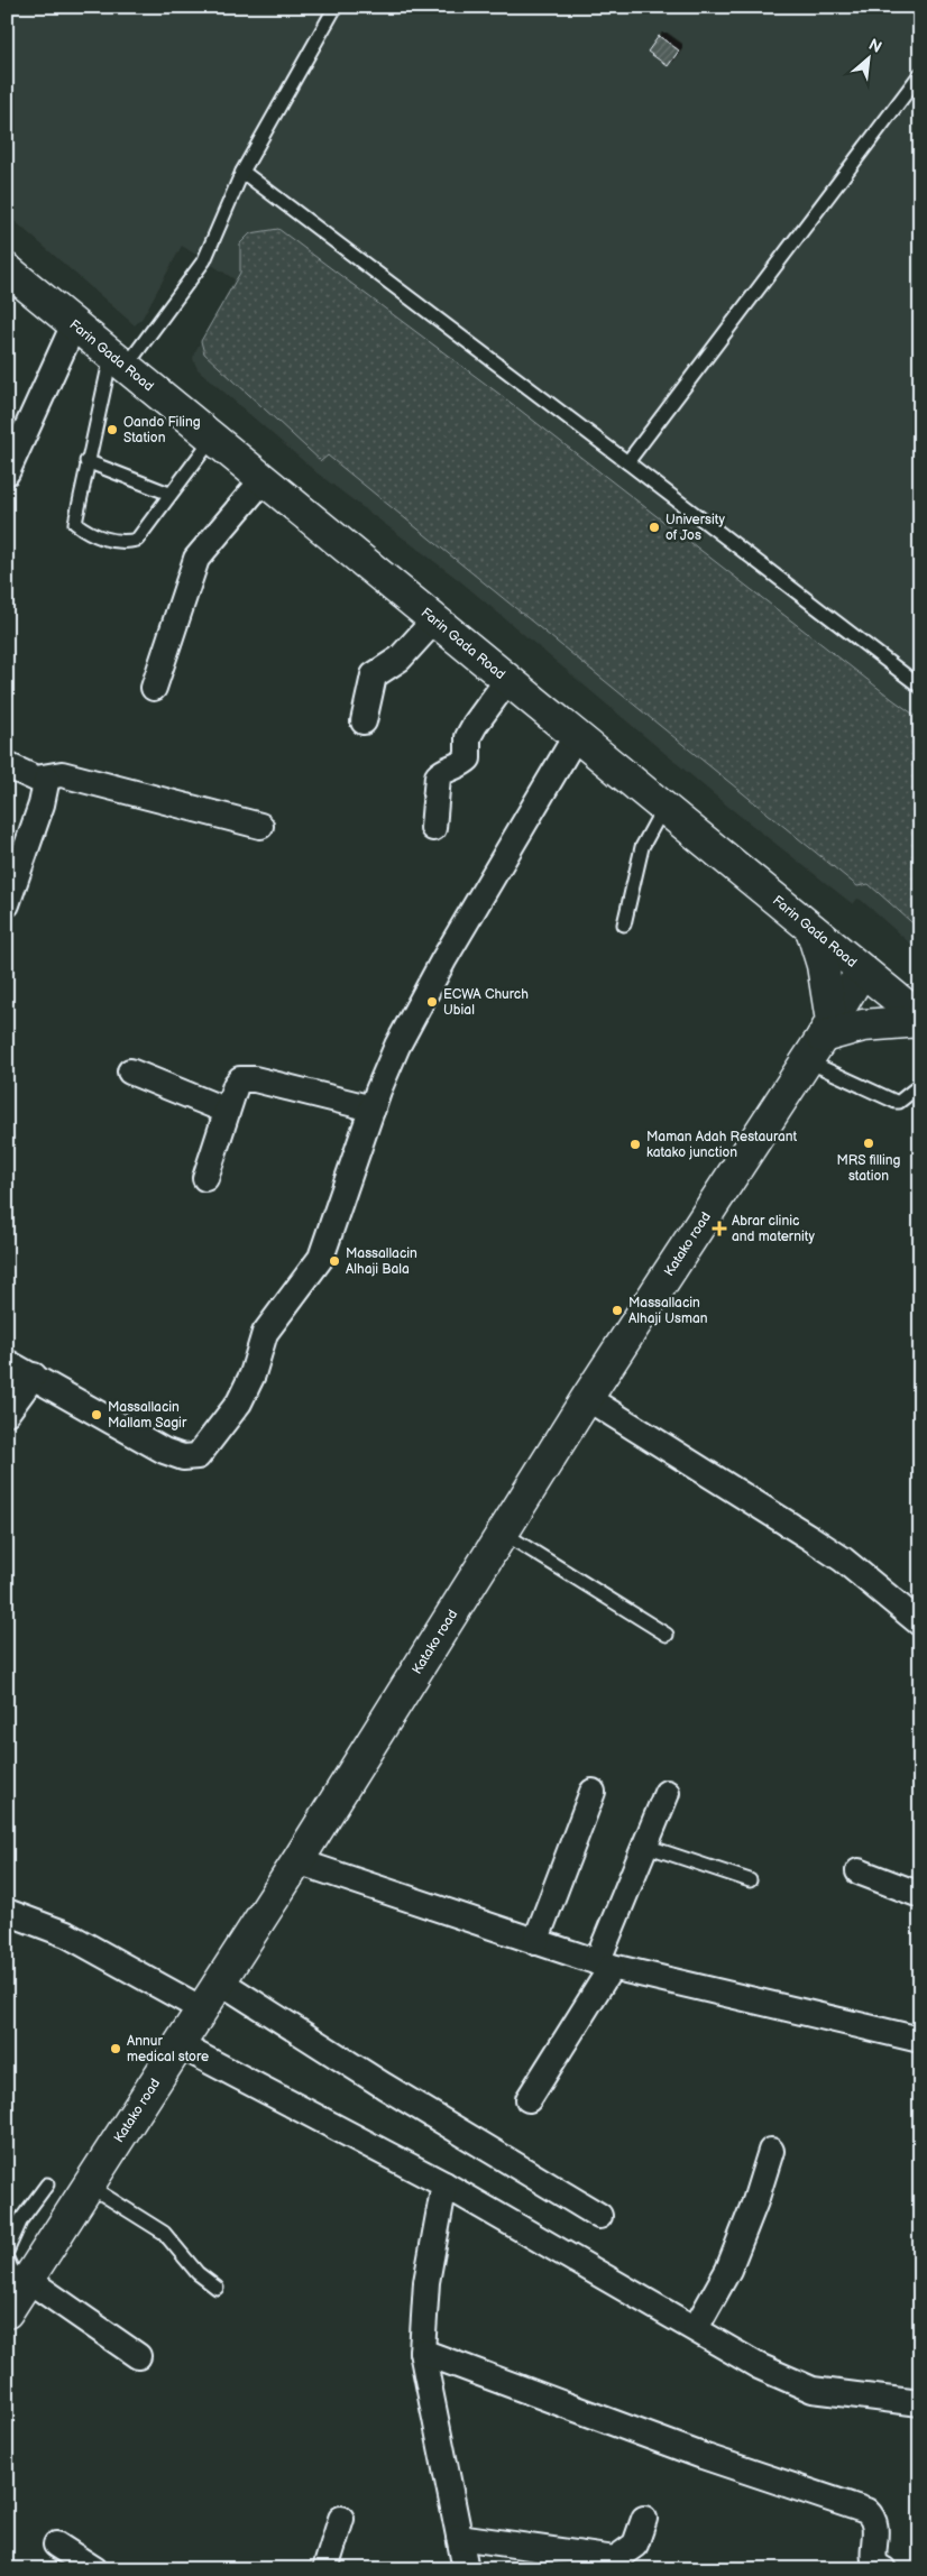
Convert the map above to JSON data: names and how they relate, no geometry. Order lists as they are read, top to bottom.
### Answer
{
  "streets": {
    "street": ["Farin Gada Road", "Katako road"]
  },
  "crossings": [
    ["Farin Gada Road", "Katako road"]
  ],
  "places": {
    "other": [
      "Oando Filing Station",
      "University of Jos",
      "ECWA Church Ubial",
      "MRS filling station",
      "Maman Adah Restaurant katako junction",
      "Massallacin Alhaji Bala",
      "Massallacin Alhaji Usman",
      "Massallacin Mallam Sagir",
      "Annur medical store"
    ],
    "health": ["Abrar clinic and maternity"]
  },
  "north": "top right"
}
